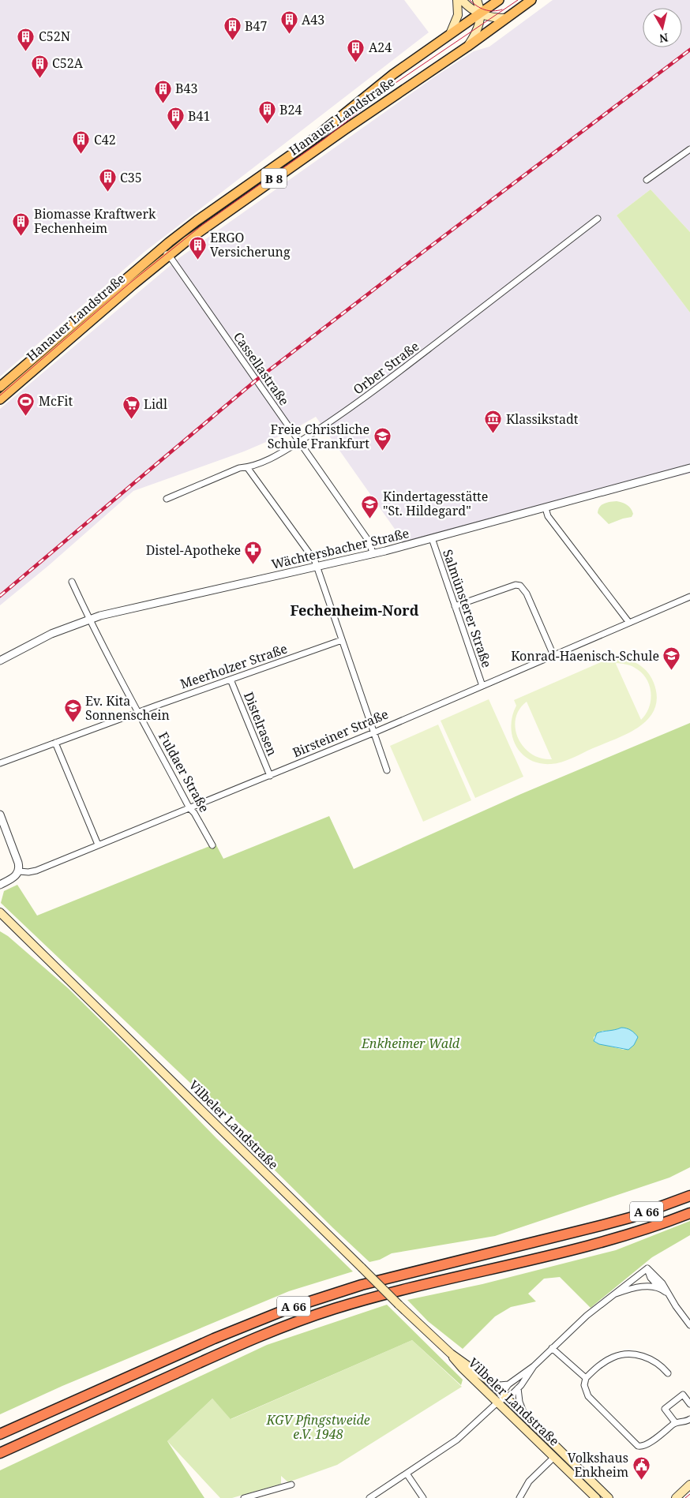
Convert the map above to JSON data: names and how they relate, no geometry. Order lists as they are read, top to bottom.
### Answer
{
  "streets": {
    "highway": ["A 66"],
    "main road": ["Hanauer Landstraße", "B 8", "Vilbeler Landstraße"],
    "street": [
      "Orber Straße",
      "Cassellastraße",
      "Wächtersbacher Straße",
      "Salmünsterer Straße",
      "Meerholzer Straße",
      "Distelrasen",
      "Birsteiner Straße",
      "Fuldaer Straße"
    ]
  },
  "crossings": [
    ["Hanauer Landstraße", "Cassellastraße"],
    ["Orber Straße", "Cassellastraße"],
    ["Cassellastraße", "Wächtersbacher Straße"],
    ["Wächtersbacher Straße", "Salmünsterer Straße"],
    ["Wächtersbacher Straße", "Fuldaer Straße"],
    ["Salmünsterer Straße", "Birsteiner Straße"],
    ["Meerholzer Straße", "Distelrasen"],
    ["Meerholzer Straße", "Fuldaer Straße"],
    ["Distelrasen", "Birsteiner Straße"],
    ["Birsteiner Straße", "Fuldaer Straße"]
  ],
  "districts": ["Fechenheim-Nord"],
  "parks": ["Enkheimer Wald", "KGV Pfingstweide e.V. 1948"],
  "places": {
    "building": [
      "A43",
      "B47",
      "C52N",
      "A24",
      "C52A",
      "B43",
      "B24",
      "B41",
      "C42",
      "C35",
      "Biomasse Kraftwerk Fechenheim",
      "ERGO Versicherung"
    ],
    "sports": ["McFit"],
    "supermarket": ["Lidl"],
    "museum": ["Klassikstadt"],
    "school or university": [
      "Freie Christliche Schule Frankfurt",
      "Kindertagesstätte \"St. Hildegard\"",
      "Konrad-Haenisch-Schule",
      "Ev. Kita Sonnenschein"
    ],
    "pharmacy": ["Distel-Apotheke"],
    "public building": ["Volkshaus Enkheim"]
  },
  "north": "bottom"
}
